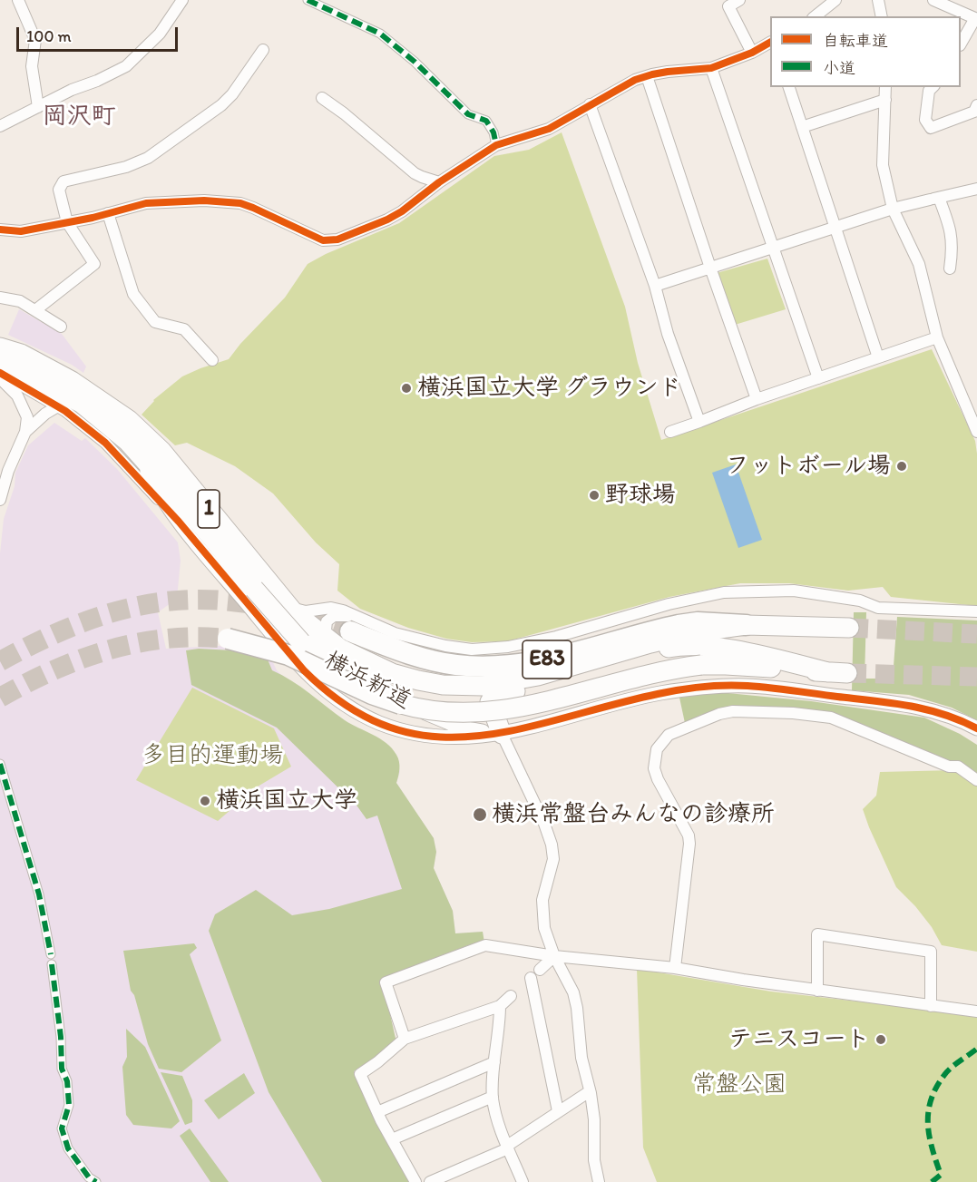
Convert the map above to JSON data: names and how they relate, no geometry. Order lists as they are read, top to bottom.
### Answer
{
  "streets": {
    "highway": ["1", "E83", "横浜新道"]
  },
  "crossings": [
    ["E83", "横浜新道"]
  ],
  "districts": ["岡沢町"],
  "parks": ["多目的運動場", "常盤公園"],
  "places": [
    "横浜国立大学 グラウンド",
    "フットボール場",
    "野球場",
    "横浜国立大学",
    "横浜常盤台みんなの診療所",
    "テニスコート"
  ],
  "legend": ["自転車道", "小道"],
  "scale_bar": "100 m"
}
